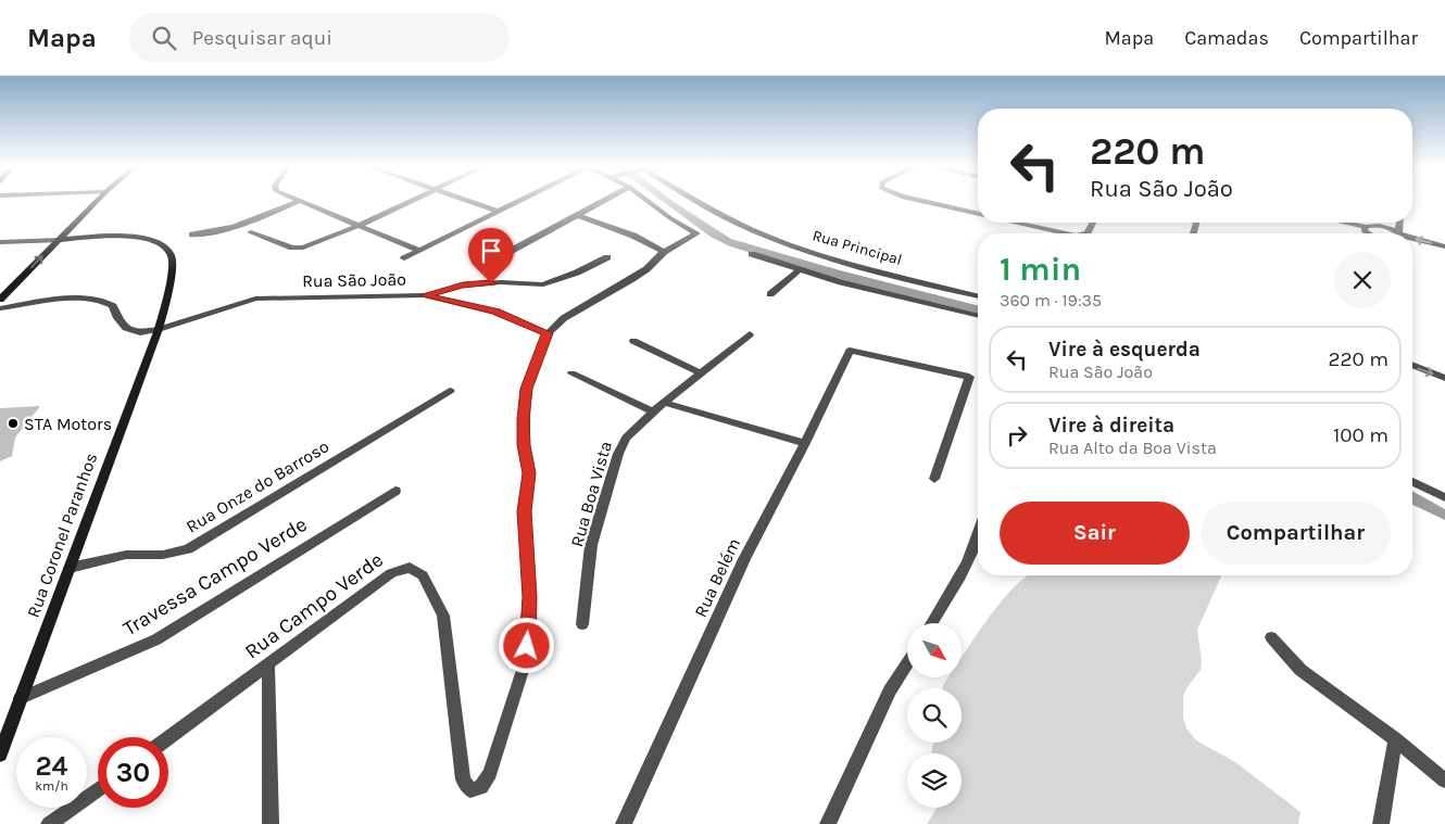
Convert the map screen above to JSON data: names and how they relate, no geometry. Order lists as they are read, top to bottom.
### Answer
{
  "streets": {
    "street": [
      "Rua Principal",
      "Rua São João",
      "Rua Onze do Barroso",
      "Rua Boa Vista",
      "Rua Coronel Paranhos",
      "Travessa Campo Verde",
      "Rua Belém",
      "Rua Campo Verde"
    ]
  },
  "crossings": [
    ["Rua São João", "Rua Coronel Paranhos"],
    ["Rua São João", "Rua Campo Verde"],
    ["Rua Onze do Barroso", "Rua Coronel Paranhos"],
    ["Rua Coronel Paranhos", "Travessa Campo Verde"]
  ],
  "places": ["STA Motors"],
  "north": "bottom right",
  "page": {
    "header": "Mapa",
    "search": "Pesquisar aqui",
    "nav": ["Mapa", "Camadas", "Compartilhar"],
    "turn": ["220 m", "Rua São João"],
    "heading": ["1 min", "360 m · 19:35"],
    "list": [
      {
        "name": "Vire à esquerda",
        "note": "Rua São João",
        "value": "220 m"
      },
      {
        "name": "Vire à direita",
        "note": "Rua Alto da Boa Vista",
        "value": "100 m"
      }
    ],
    "buttons": ["Sair", "Compartilhar"],
    "speed": "24 km/h",
    "limit": "30"
  }
}
